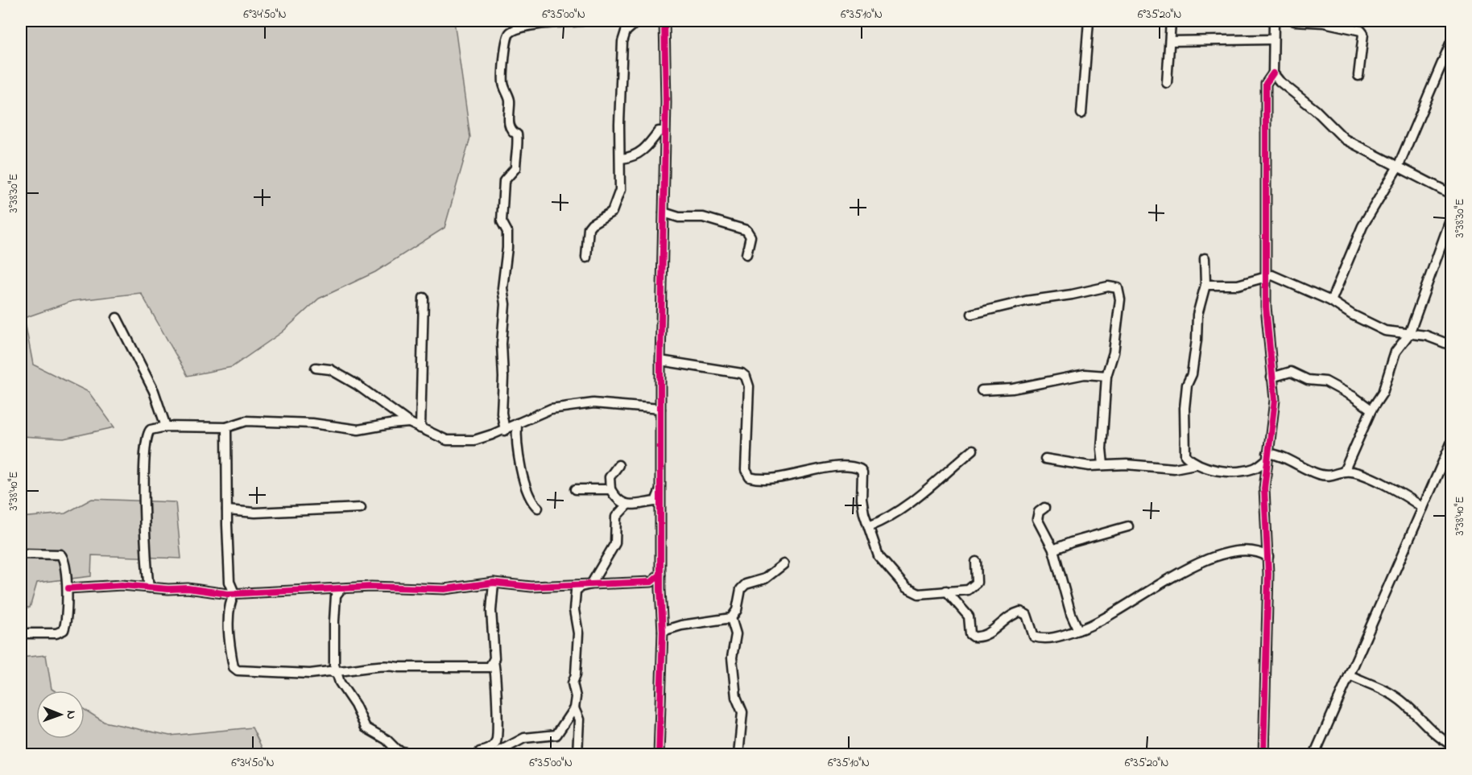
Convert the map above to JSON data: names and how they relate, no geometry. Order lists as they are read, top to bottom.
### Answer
{
  "north": "right",
  "coordinates": [
    "6°34'50\"N",
    "6°35'00\"N",
    "6°35'10\"N",
    "6°35'20\"N",
    "3°38'30\"E",
    "3°38'40\"E"
  ]
}
